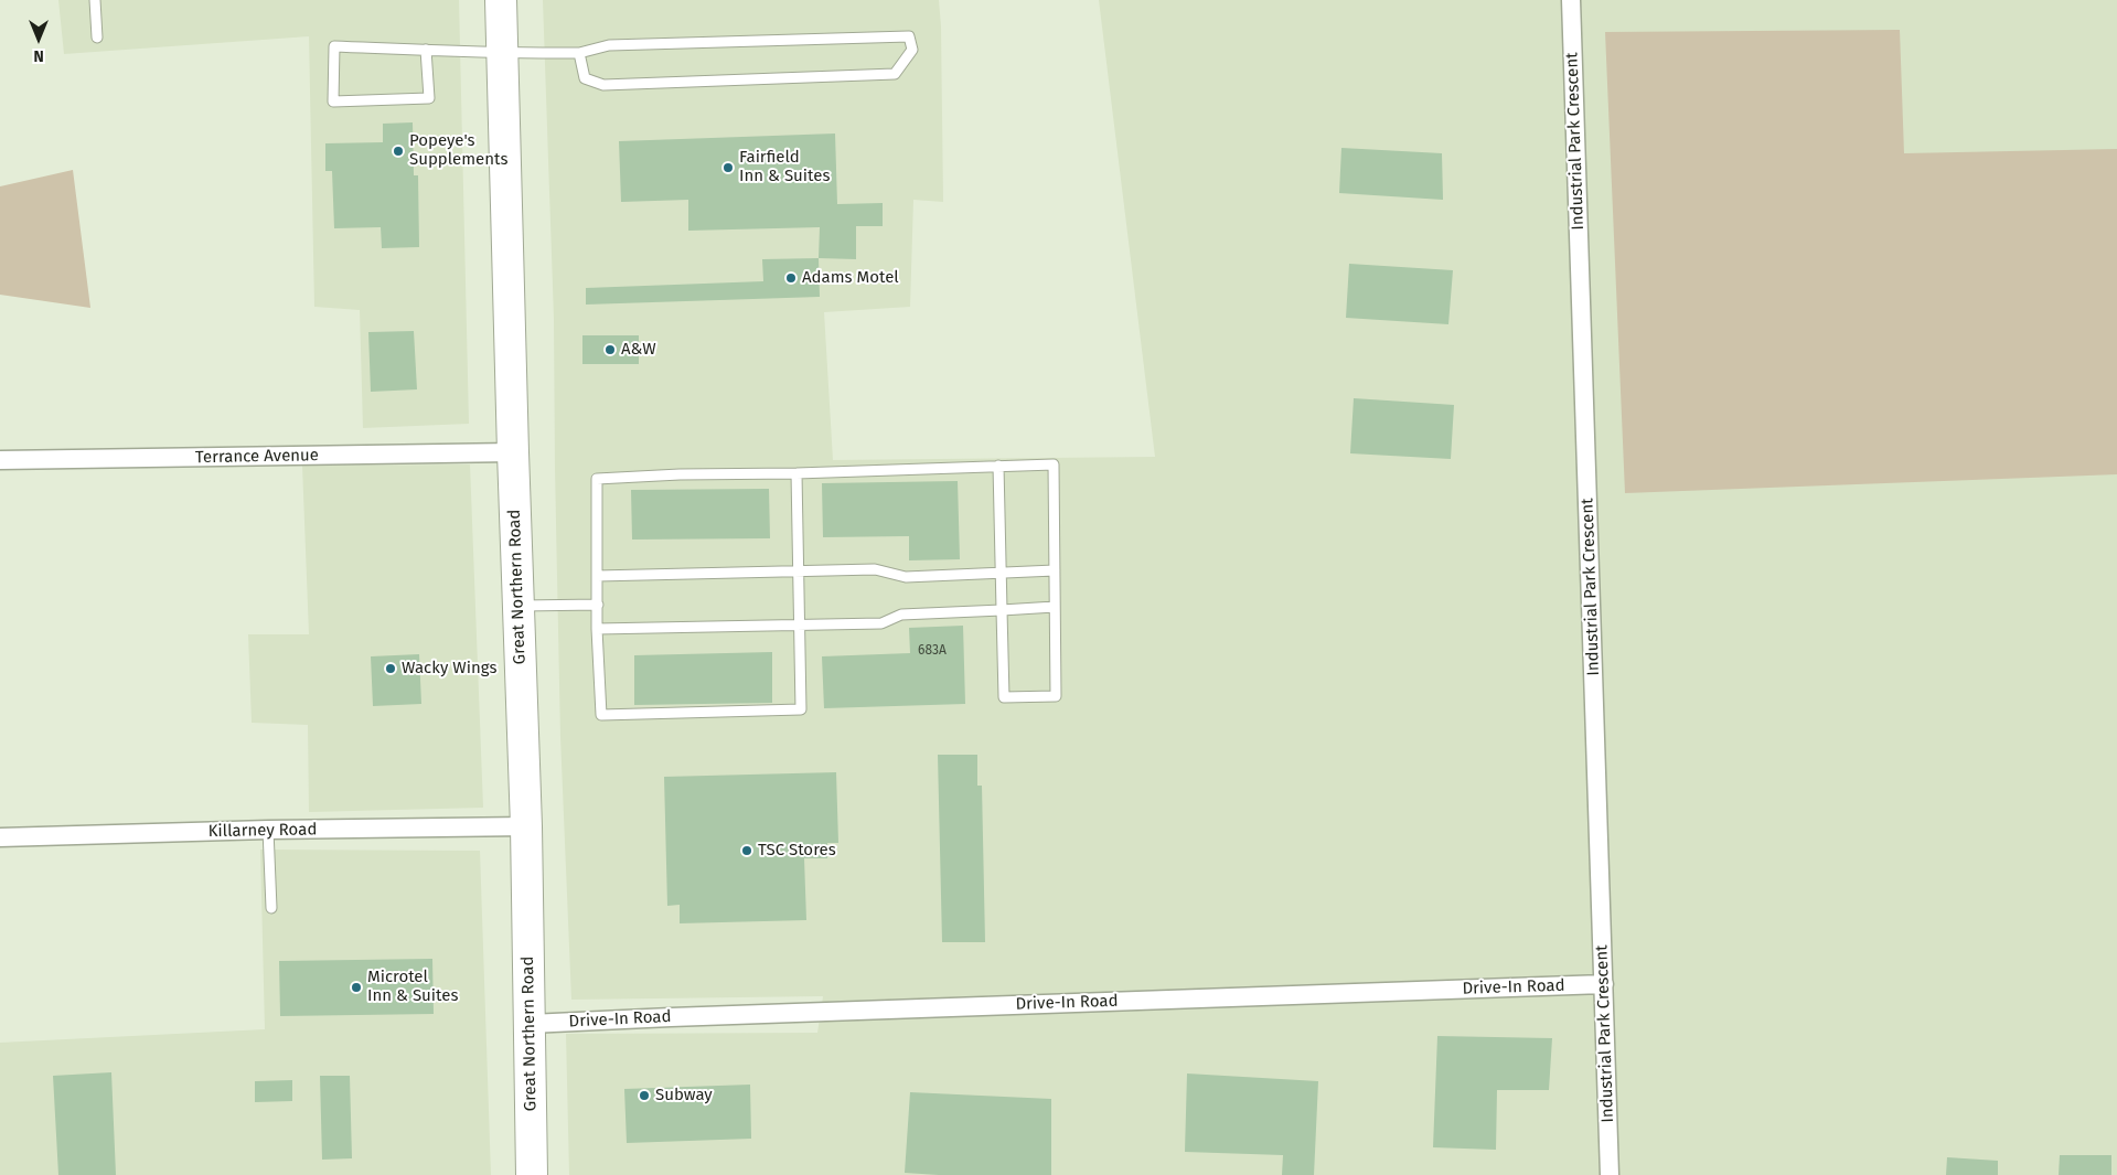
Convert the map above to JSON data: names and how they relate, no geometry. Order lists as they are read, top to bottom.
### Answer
{
  "streets": {
    "highway": ["Great Northern Road"],
    "street": [
      "Industrial Park Crescent",
      "Terrance Avenue",
      "Killarney Road",
      "Drive-In Road"
    ]
  },
  "crossings": [
    ["Industrial Park Crescent", "Drive-In Road"],
    ["Terrance Avenue", "Great Northern Road"],
    ["Great Northern Road", "Killarney Road"],
    ["Great Northern Road", "Drive-In Road"]
  ],
  "places": [
    "Popeye's Supplements",
    "Fairfield Inn & Suites",
    "Adams Motel",
    "A&W",
    "Wacky Wings",
    "TSC Stores",
    "Microtel Inn & Suites",
    "Subway"
  ],
  "house_numbers": ["683A"],
  "north": "bottom"
}
